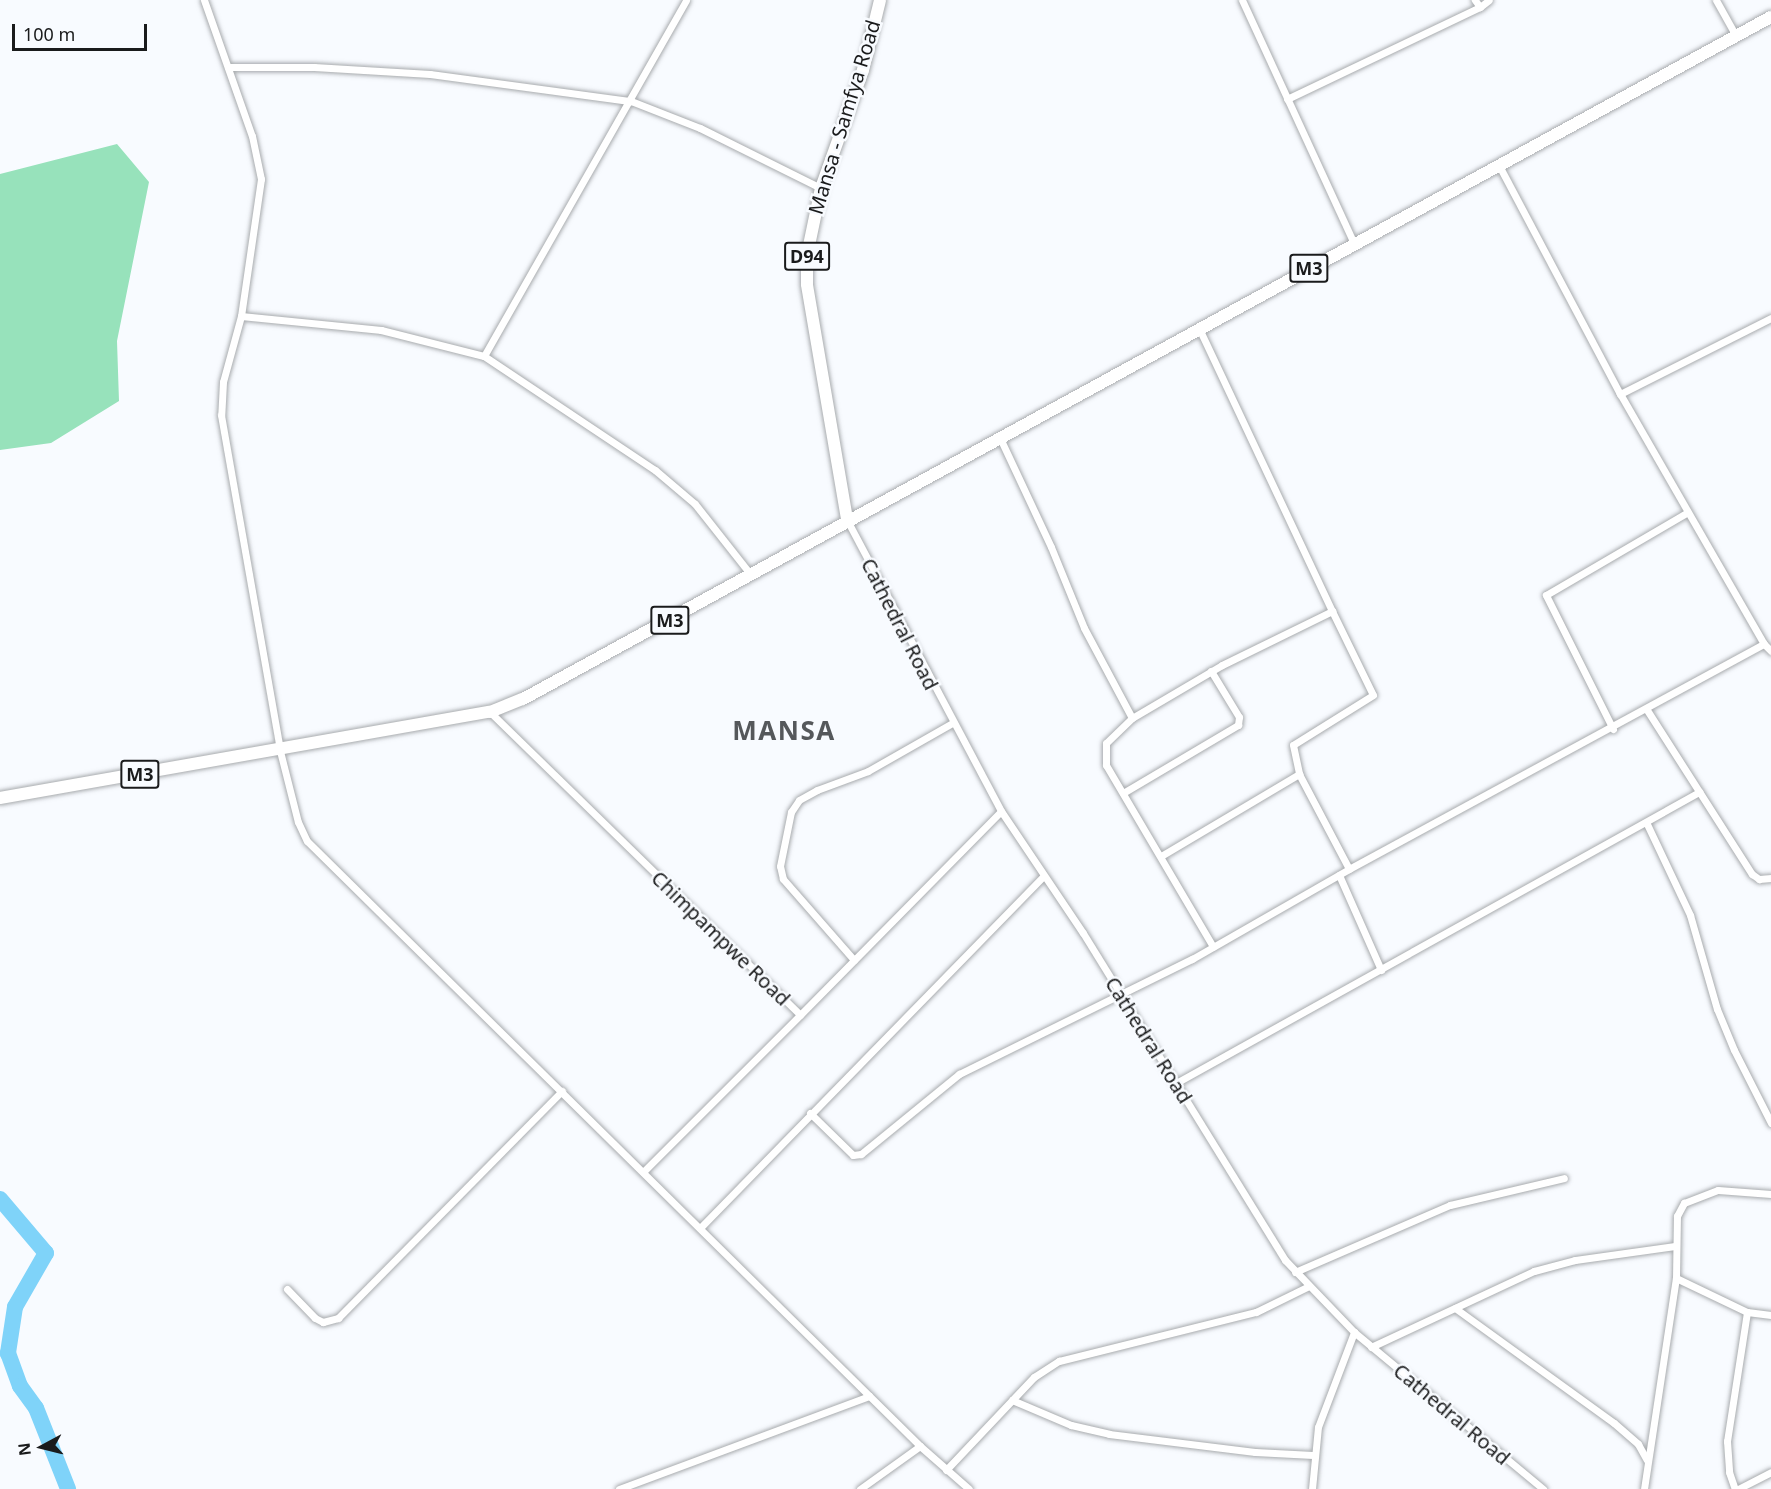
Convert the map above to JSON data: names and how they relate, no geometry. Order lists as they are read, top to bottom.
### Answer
{
  "streets": {
    "main road": ["Mansa - Samfya Road", "D94", "M3"],
    "street": ["Cathedral Road", "Chimpampwe Road"]
  },
  "crossings": [
    ["Mansa - Samfya Road", "M3"],
    ["Mansa - Samfya Road", "Cathedral Road"],
    ["M3", "Cathedral Road"],
    ["M3", "Chimpampwe Road"],
    ["Cathedral Road", "Chimpampwe Road"]
  ],
  "districts": ["MANSA"],
  "scale_bar": "100 m",
  "north": "left"
}
